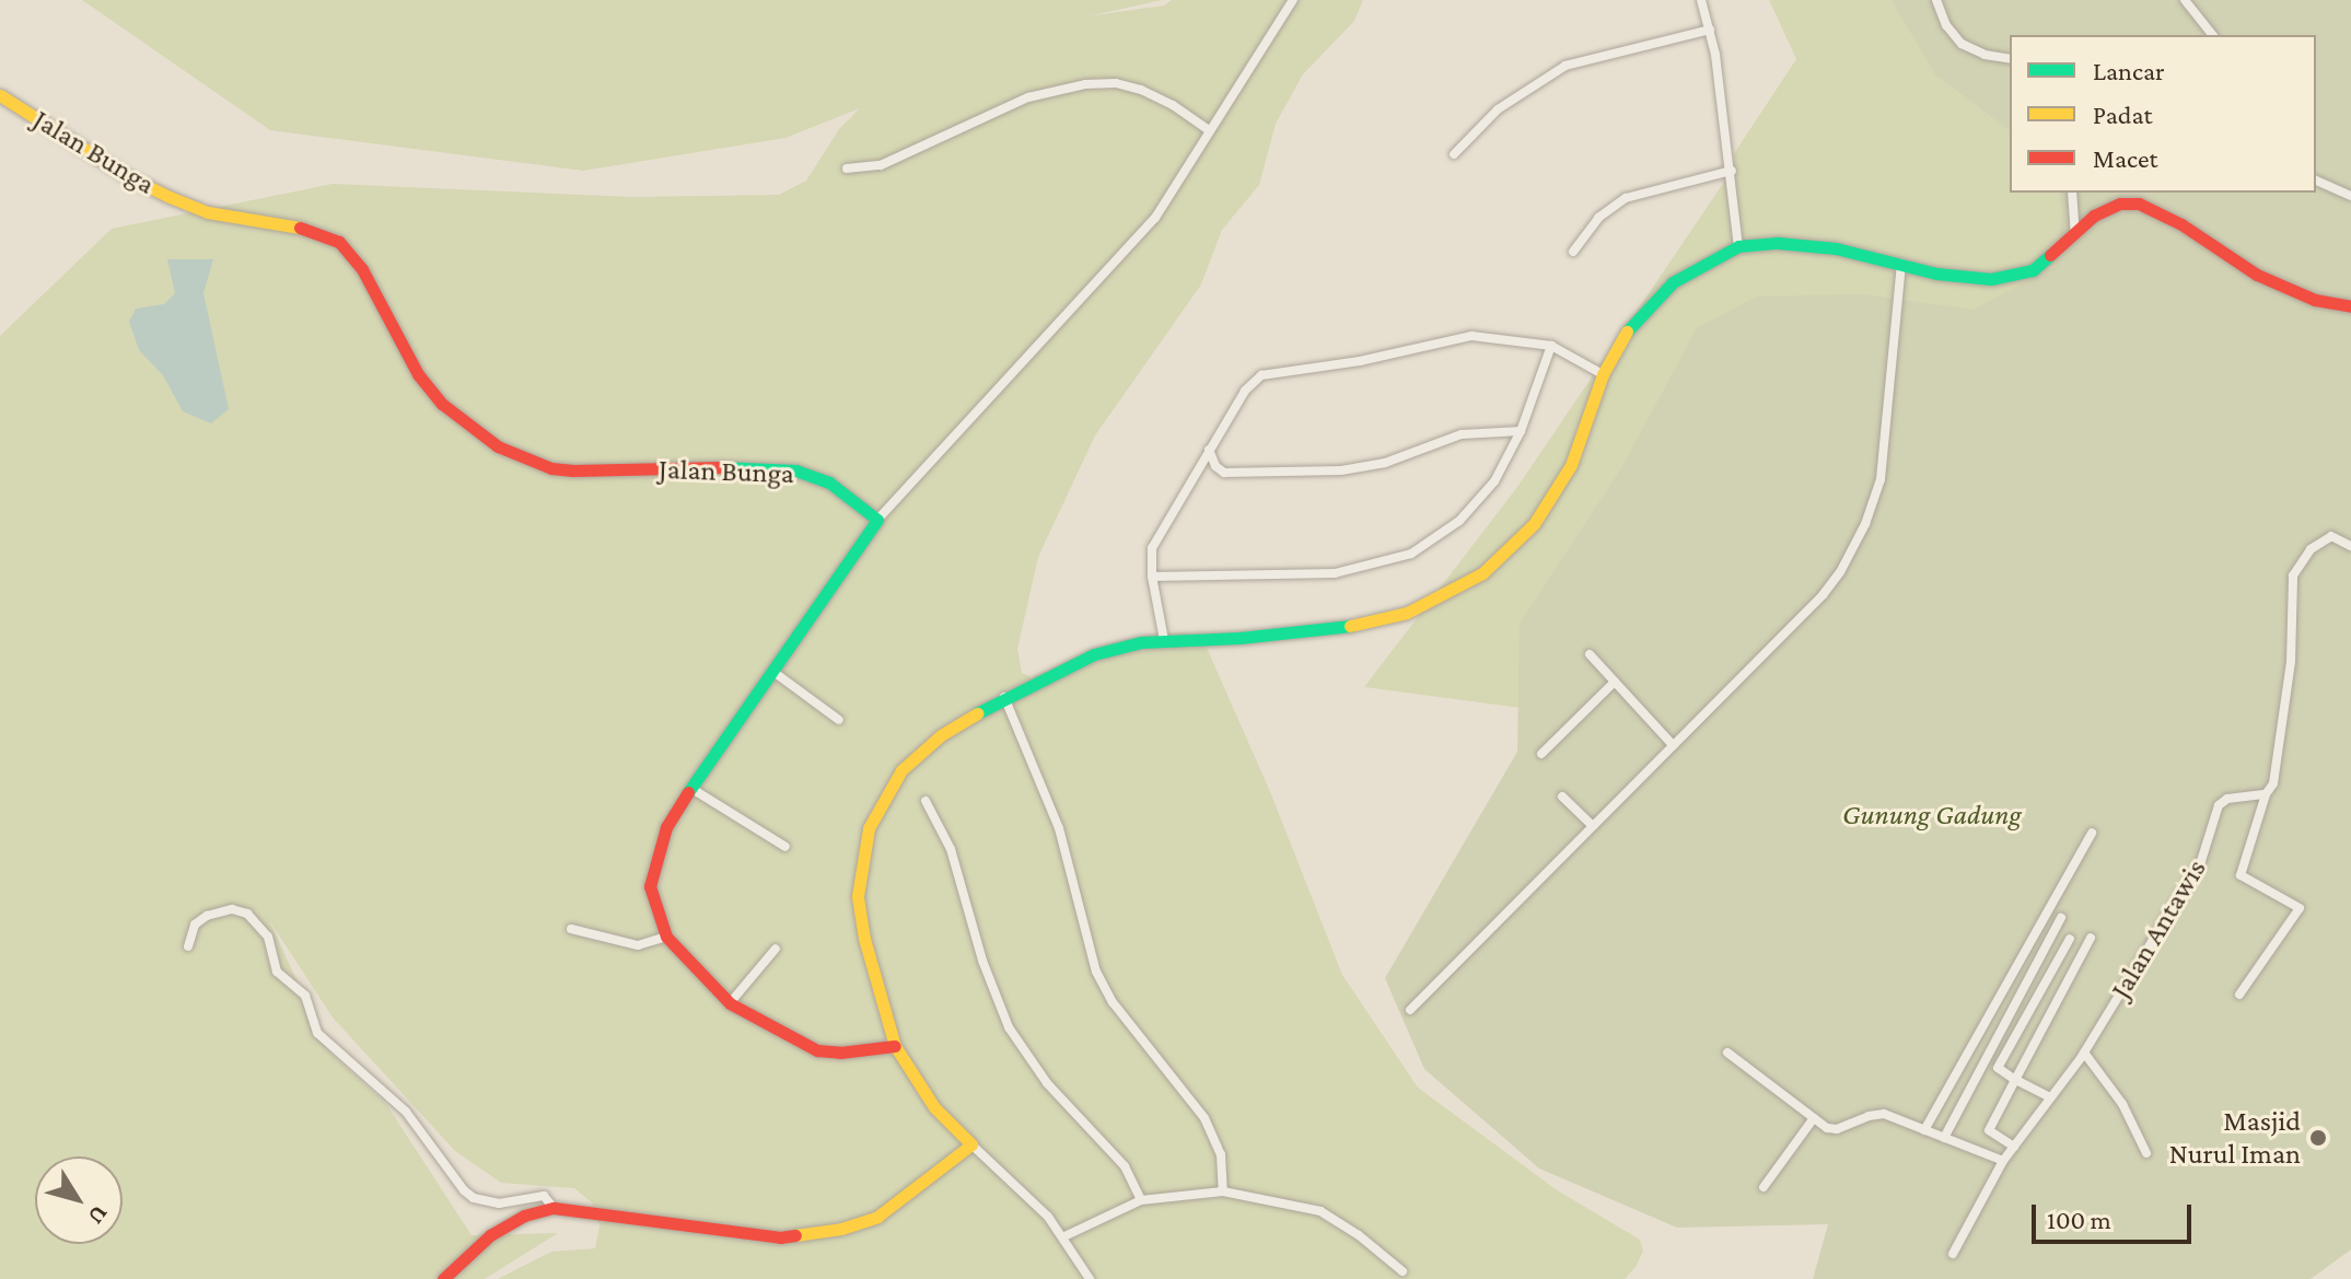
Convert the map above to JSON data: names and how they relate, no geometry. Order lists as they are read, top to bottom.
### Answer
{
  "streets": {
    "street": ["Jalan Bunga", "Jalan Antawis"]
  },
  "parks": ["Gunung Gadung"],
  "places": ["Masjid Nurul Iman"],
  "legend": ["Lancar", "Padat", "Macet"],
  "scale_bar": "100 m",
  "north": "bottom right"
}
